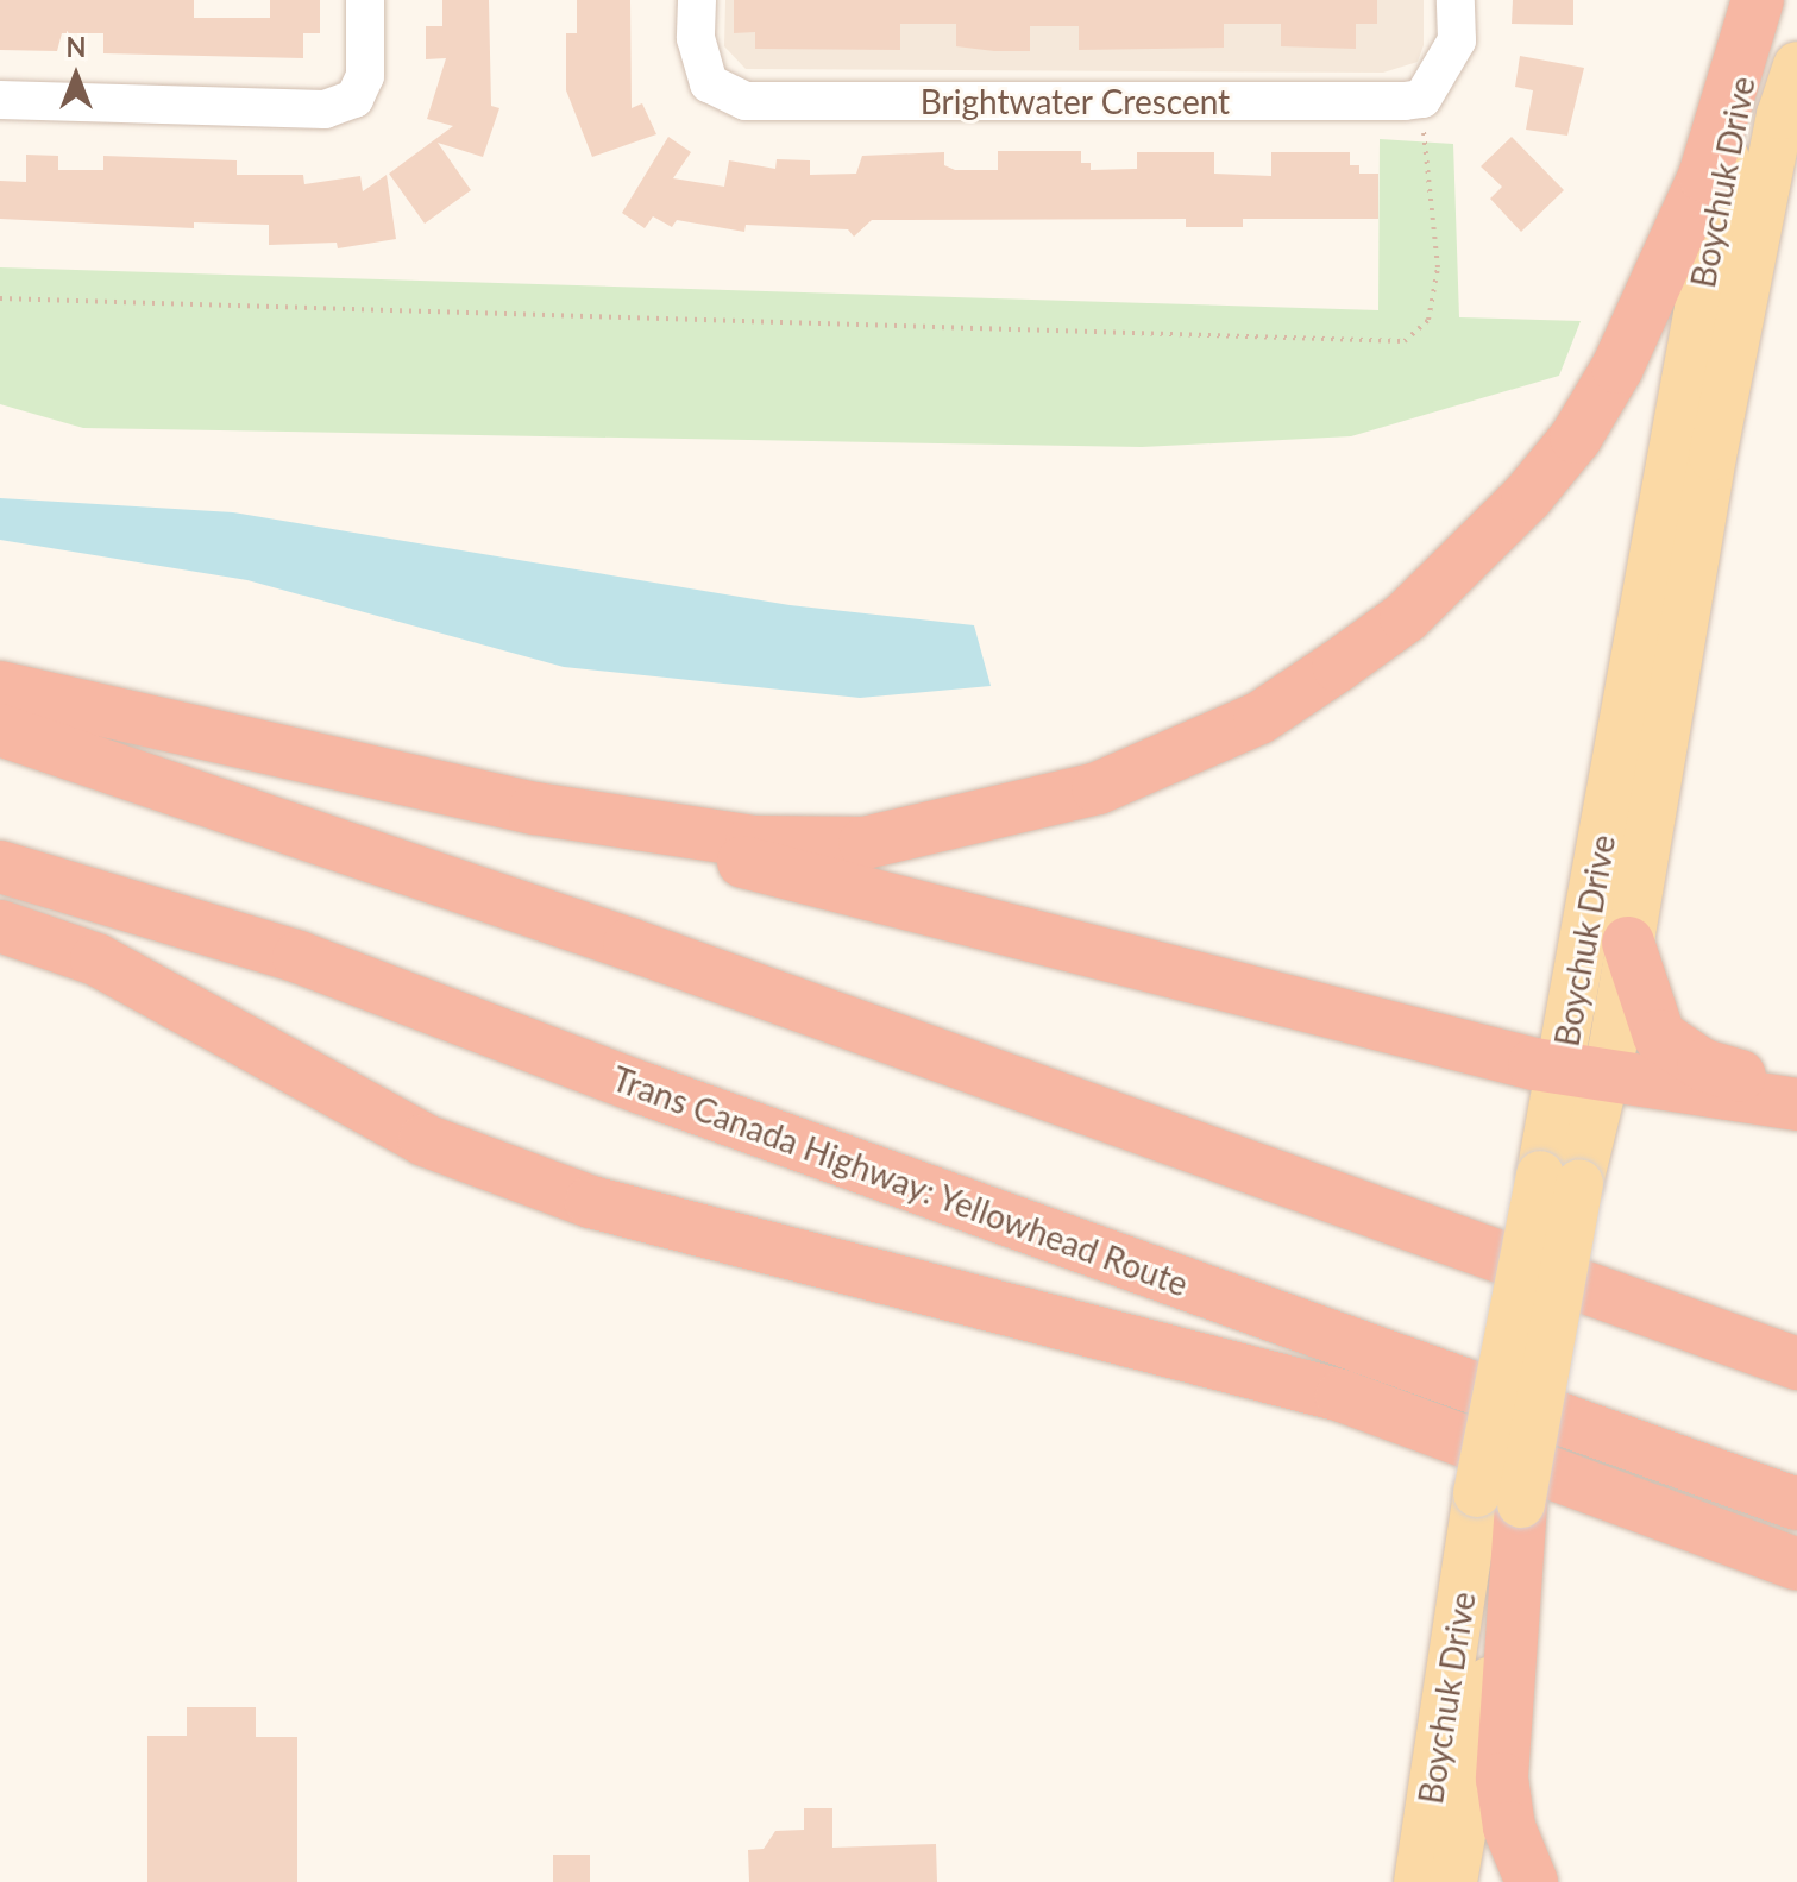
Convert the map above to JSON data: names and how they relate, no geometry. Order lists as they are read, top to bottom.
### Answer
{
  "streets": {
    "highway": ["Trans Canada Highway: Yellowhead Route"],
    "main road": ["Boychuk Drive"],
    "street": ["Brightwater Crescent"]
  },
  "north": "top"
}
